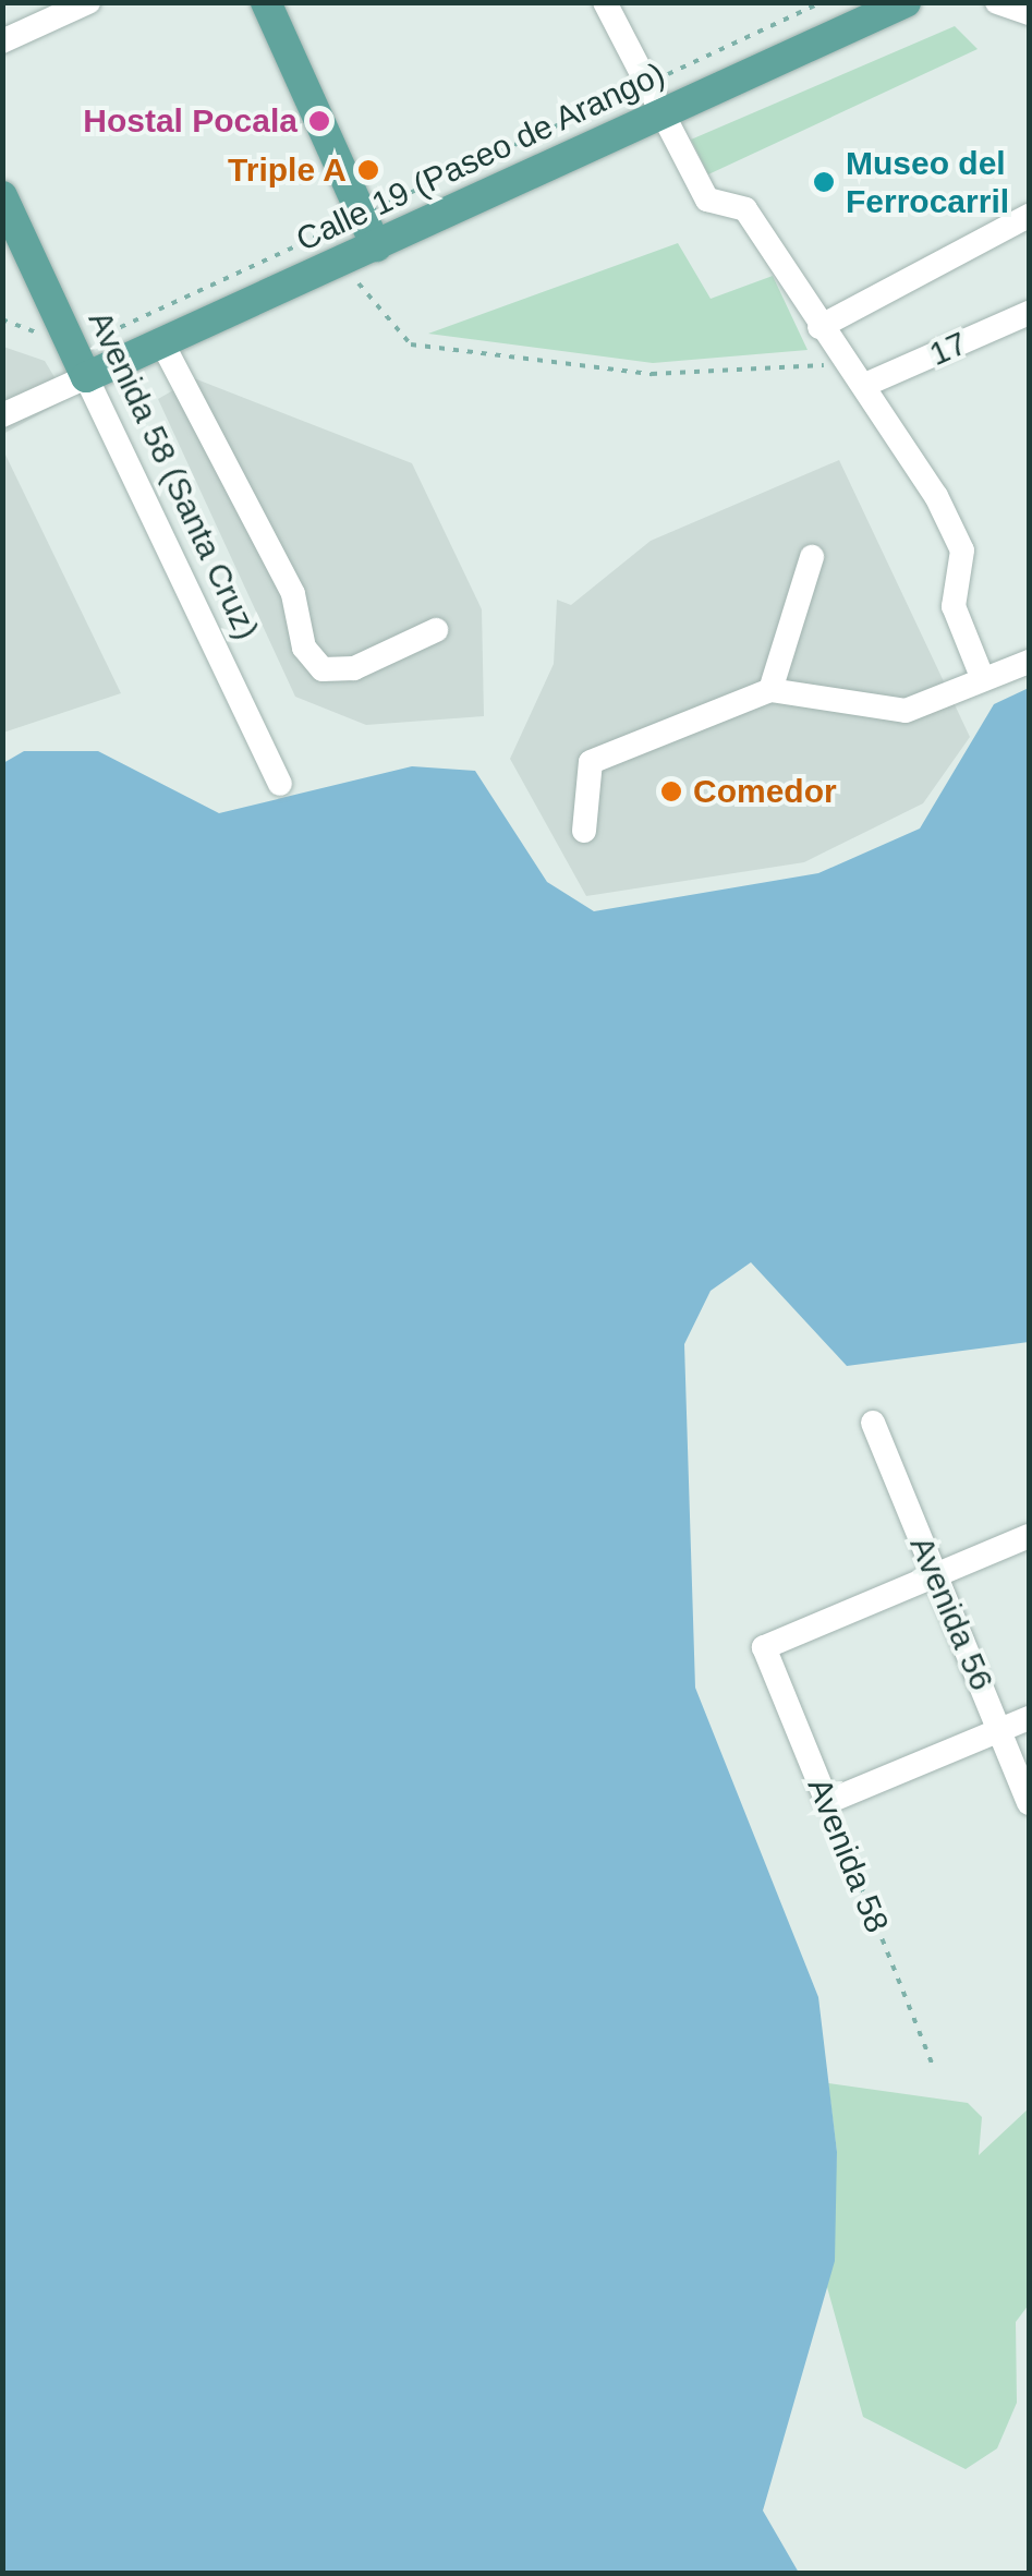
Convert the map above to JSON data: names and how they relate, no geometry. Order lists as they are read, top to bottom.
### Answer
{
  "streets": {
    "main road": ["Calle 19 (Paseo de Arango)", "Avenida 58 (Santa Cruz)"],
    "street": ["17", "Avenida 56", "Avenida 58"]
  },
  "crossings": [
    ["Calle 19 (Paseo de Arango)", "Avenida 58 (Santa Cruz)"],
    ["Avenida 56", "Avenida 58"]
  ],
  "places": [
    "Hostal Pocala",
    "Triple A",
    "Museo del Ferrocarril",
    "Comedor"
  ]
}
